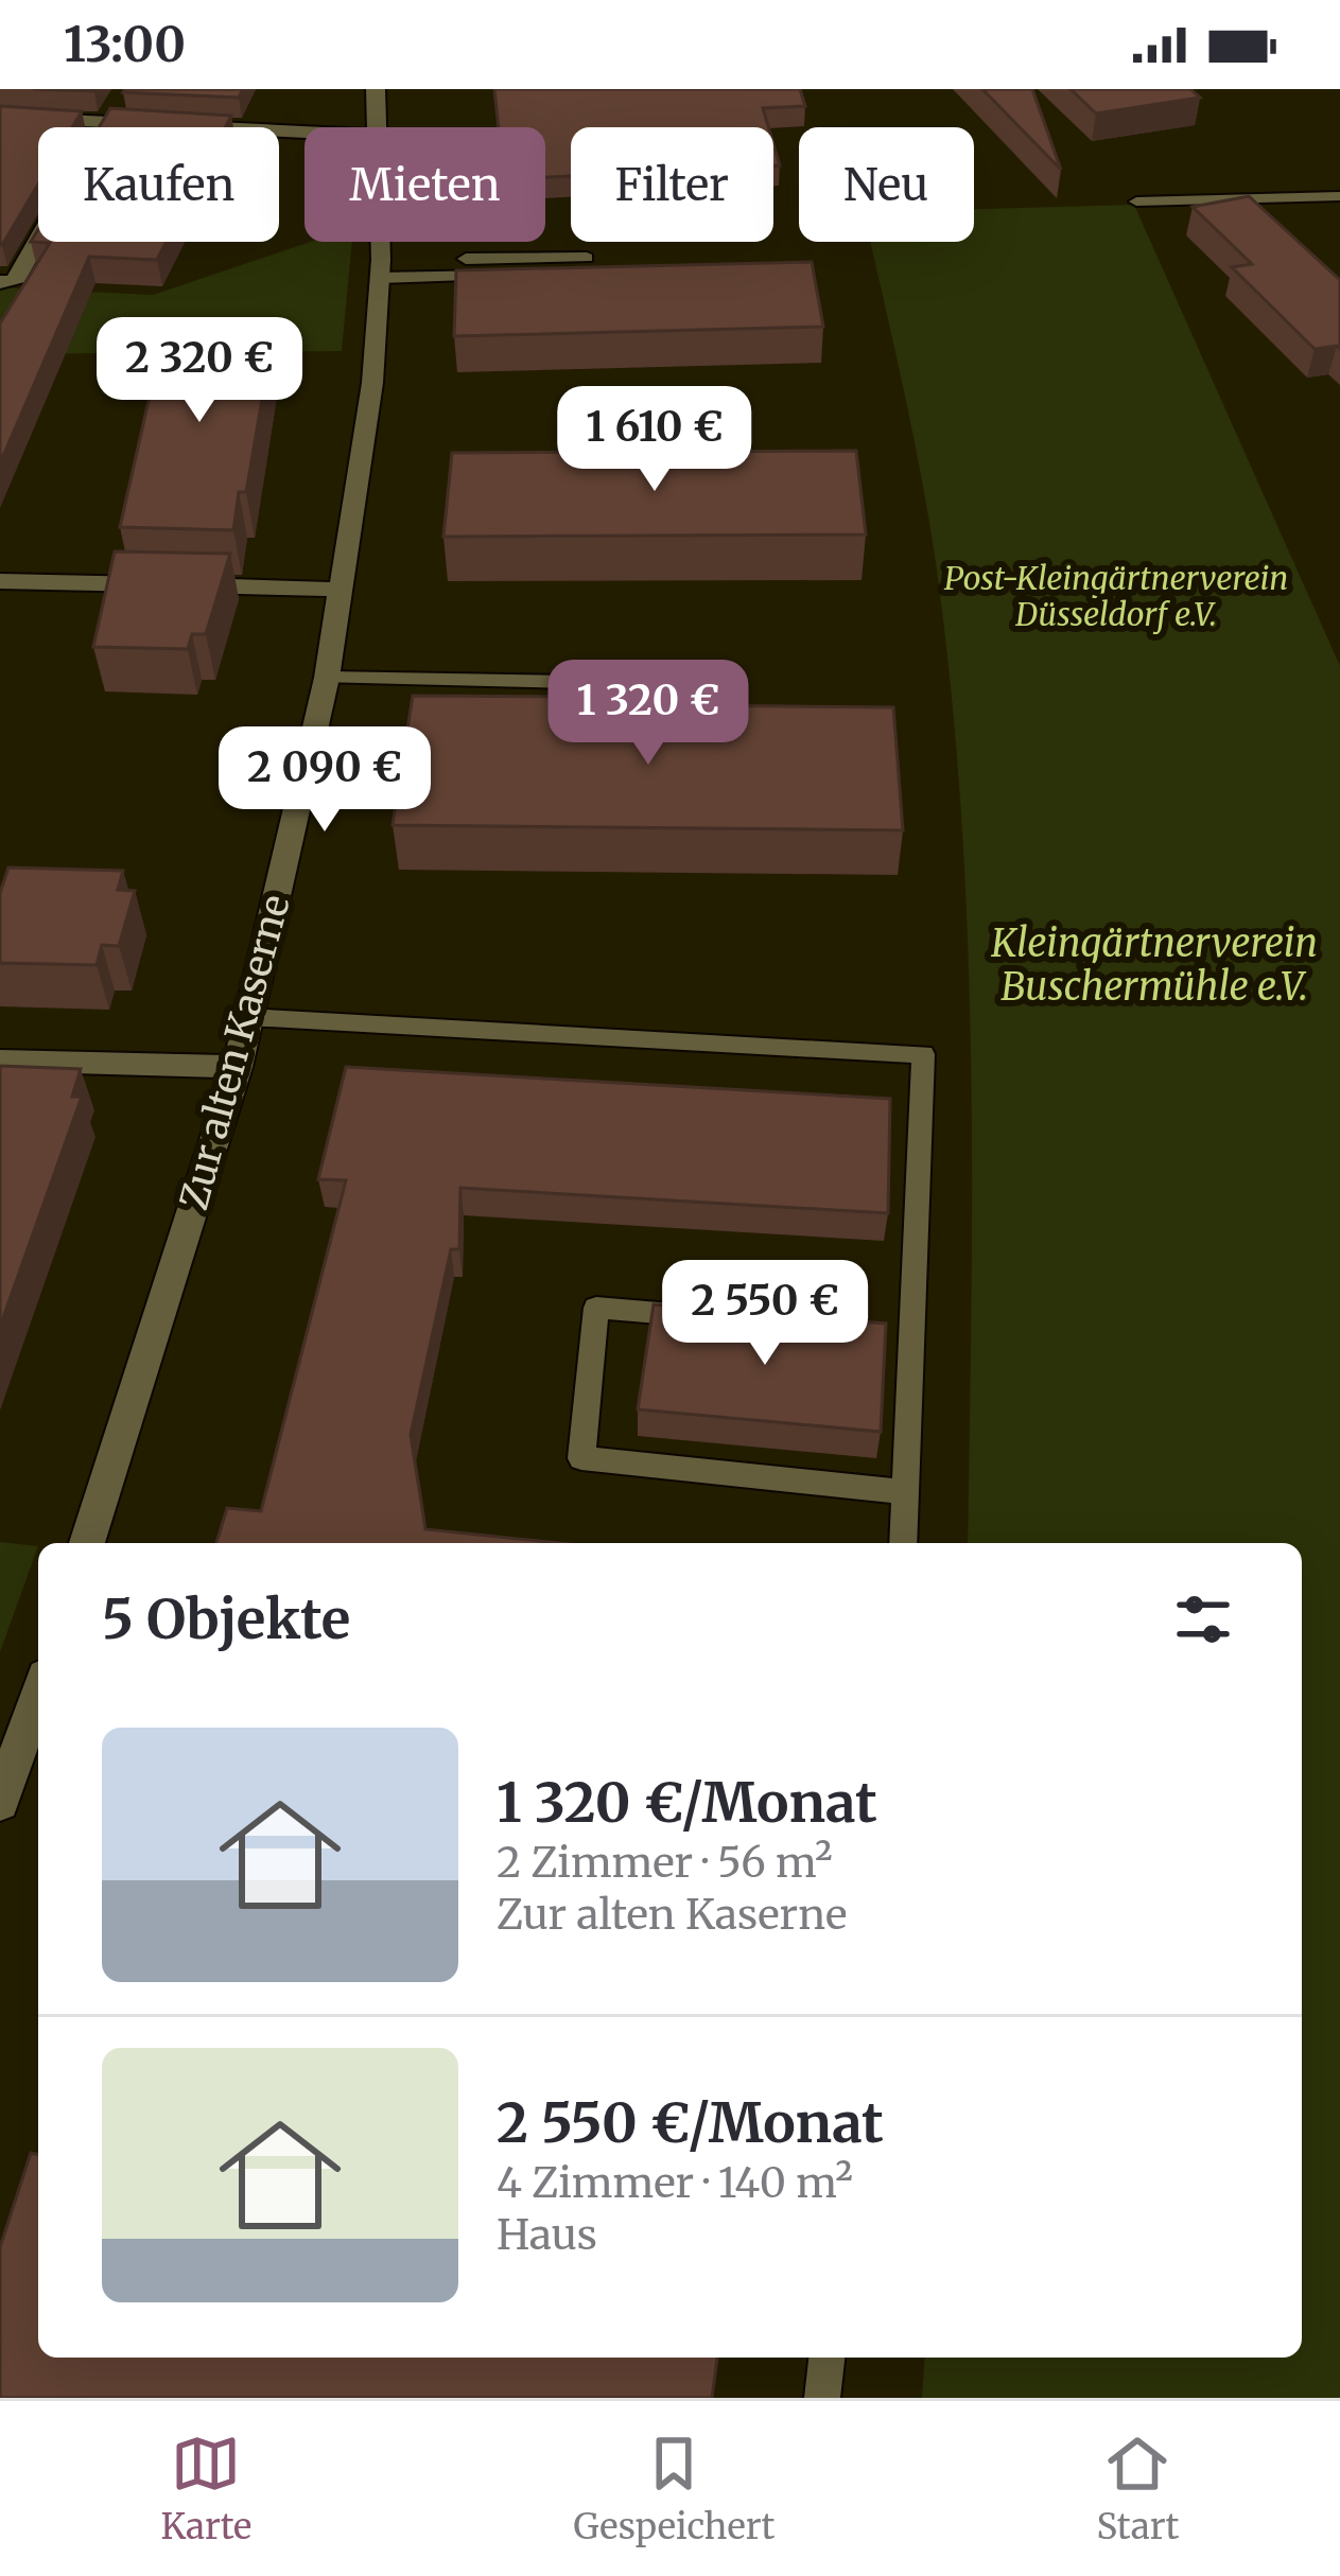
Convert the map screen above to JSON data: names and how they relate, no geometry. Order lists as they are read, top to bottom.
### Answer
{
  "streets": {
    "street": ["Zur alten Kaserne"]
  },
  "parks": ["Post-Kleingärtnerverein Düsseldorf e.V.", "Kleingärtnerverein Buschermühle e.V."],
  "page": {
    "status": "13:00",
    "chip": [
      "Kaufen",
      "Mieten",
      "Filter",
      "Neu"
    ],
    "price": [
      "2 320 €",
      "1 610 €",
      "1 320 €",
      "2 090 €",
      "2 550 €"
    ],
    "heading": "5 Objekte",
    "list": [
      {
        "name": "1 320 €/Monat",
        "note": "2 Zimmer · 56 m² · Zur alten Kaserne"
      },
      {
        "name": "2 550 €/Monat",
        "note": "4 Zimmer · 140 m² · Haus"
      }
    ],
    "tabs": ["Karte", "Gespeichert", "Start"]
  }
}
